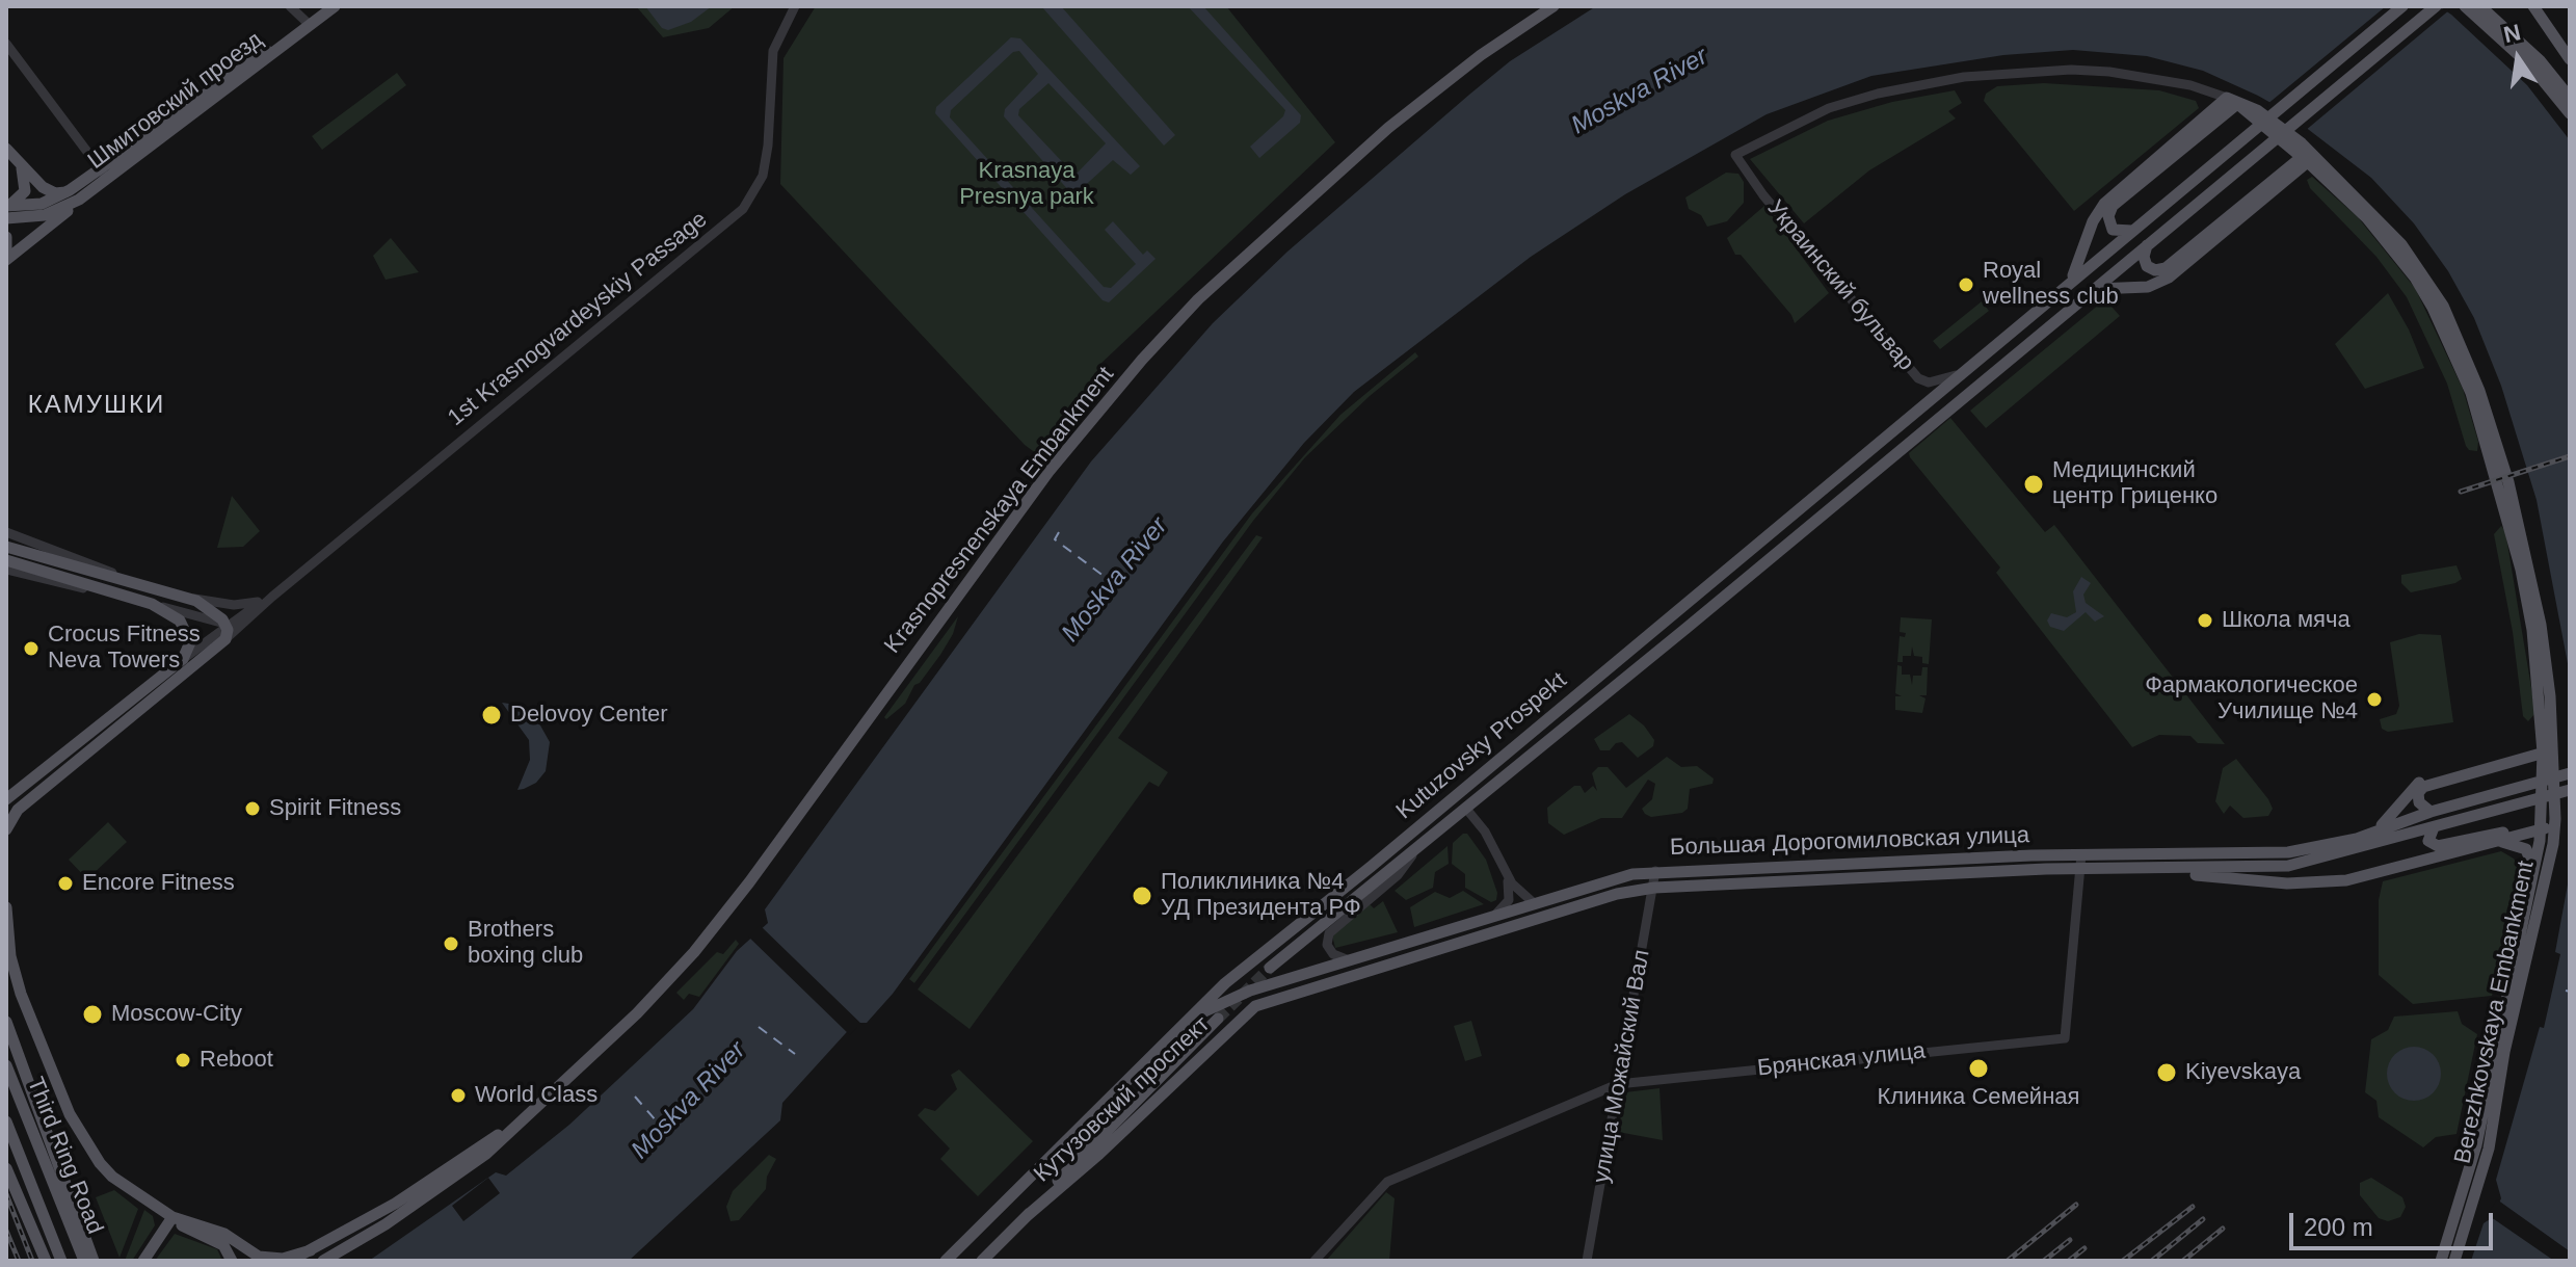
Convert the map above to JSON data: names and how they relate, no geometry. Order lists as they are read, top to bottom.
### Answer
{
  "streets": {
    "main road": [
      "Шмитовский проезд",
      "1st Krasnogvardeyskiy Passage",
      "Krasnopresnenskaya Embankment",
      "Kutuzovsky Prospekt",
      "Большая Дорогомиловская улица",
      "Berezhkovskaya Embankment",
      "Кутузовский проспект",
      "Third Ring Road"
    ],
    "street": ["Украинский бульвар", "Брянская улица", "улица Можайский Вал"]
  },
  "crossings": [
    ["Украинский бульвар", "Kutuzovsky Prospekt"],
    ["Kutuzovsky Prospekt", "Большая Дорогомиловская улица"],
    ["Большая Дорогомиловская улица", "Брянская улица"],
    ["Большая Дорогомиловская улица", "улица Можайский Вал"],
    ["Большая Дорогомиловская улица", "Кутузовский проспект"],
    ["Брянская улица", "улица Можайский Вал"]
  ],
  "districts": ["КАМУШКИ"],
  "water": ["Moskva River"],
  "parks": ["Krasnaya Presnya park"],
  "places": [
    "Royal wellness club",
    "Медицинский центр Гриценко",
    "Школа мяча",
    "Crocus Fitness Neva Towers",
    "Фармакологическое Училище №4",
    "Delovoy Center",
    "Spirit Fitness",
    "Encore Fitness",
    "Поликлиника №4 УД Президента РФ",
    "Brothers boxing club",
    "Moscow-City",
    "Reboot",
    "Клиника Семейная",
    "Kiyevskaya",
    "World Class"
  ],
  "scale_bar": "200 m",
  "north": "top"
}
